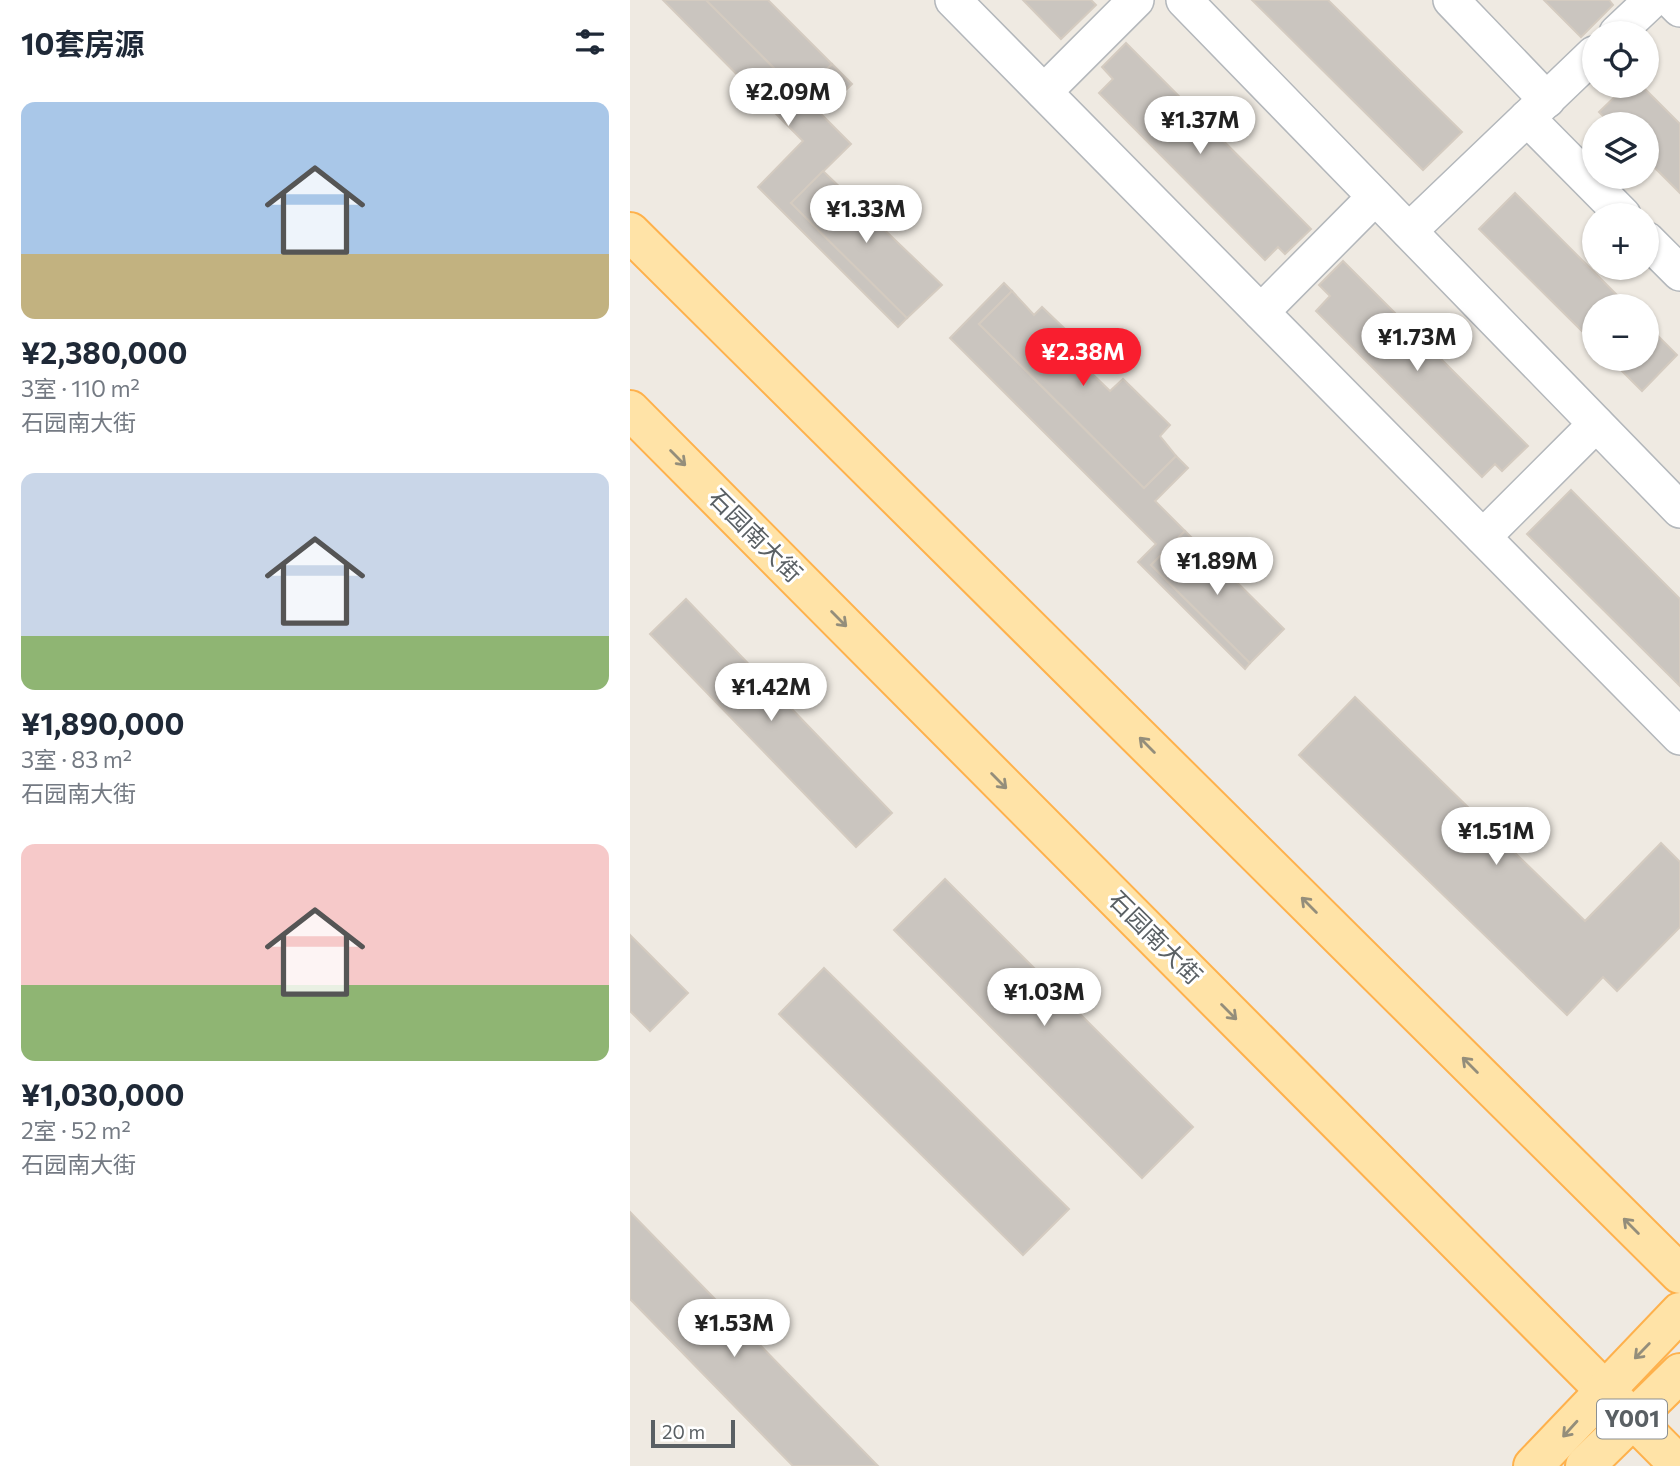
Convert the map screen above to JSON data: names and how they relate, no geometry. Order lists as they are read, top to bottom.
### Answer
{
  "streets": {
    "main road": ["石园南大街", "Y001"]
  },
  "crossings": [
    ["石园南大街", "Y001"]
  ],
  "scale_bar": "20 m",
  "page": {
    "heading": "10套房源",
    "map_buttons": ["+", "−"],
    "price": [
      "¥2.09M",
      "¥1.37M",
      "¥1.33M",
      "¥1.73M",
      "¥2.38M",
      "¥1.89M",
      "¥1.42M",
      "¥1.51M",
      "¥1.03M",
      "¥1.53M"
    ],
    "list": [
      {
        "name": "¥2,380,000",
        "note": "3室 · 110 m² · 石园南大街"
      },
      {
        "name": "¥1,890,000",
        "note": "3室 · 83 m² · 石园南大街"
      },
      {
        "name": "¥1,030,000",
        "note": "2室 · 52 m² · 石园南大街"
      }
    ],
    "scale": "20 m"
  }
}
